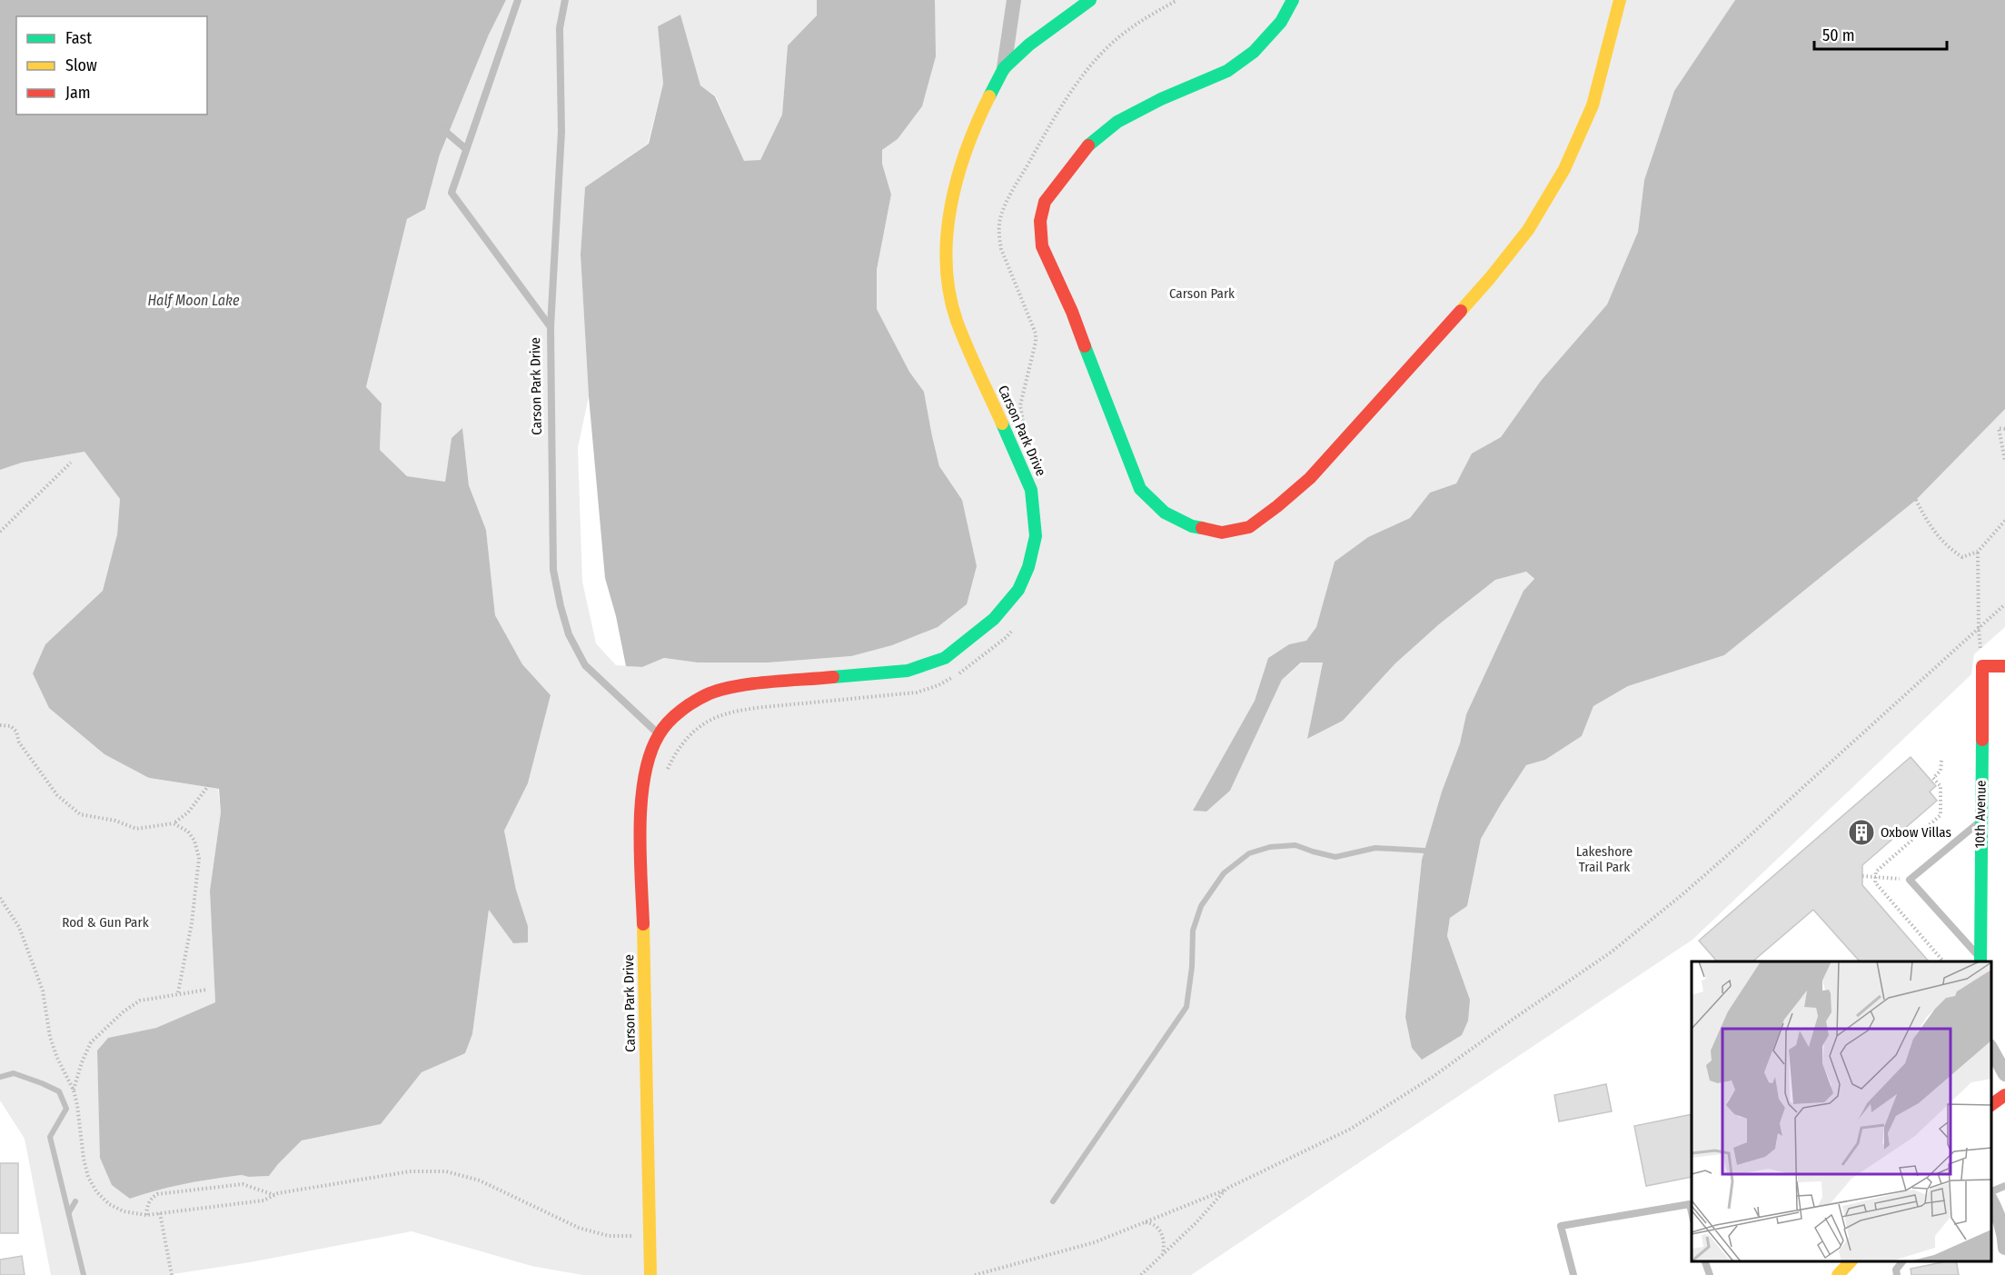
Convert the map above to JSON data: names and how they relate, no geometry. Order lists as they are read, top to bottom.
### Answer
{
  "streets": {
    "street": ["Carson Park Drive", "10th Avenue"]
  },
  "water": ["Half Moon Lake"],
  "parks": ["Carson Park", "Lakeshore Trail Park", "Rod & Gun Park"],
  "places": {
    "building": ["Oxbow Villas"]
  },
  "legend": ["Fast", "Slow", "Jam"],
  "scale_bar": "50 m"
}
